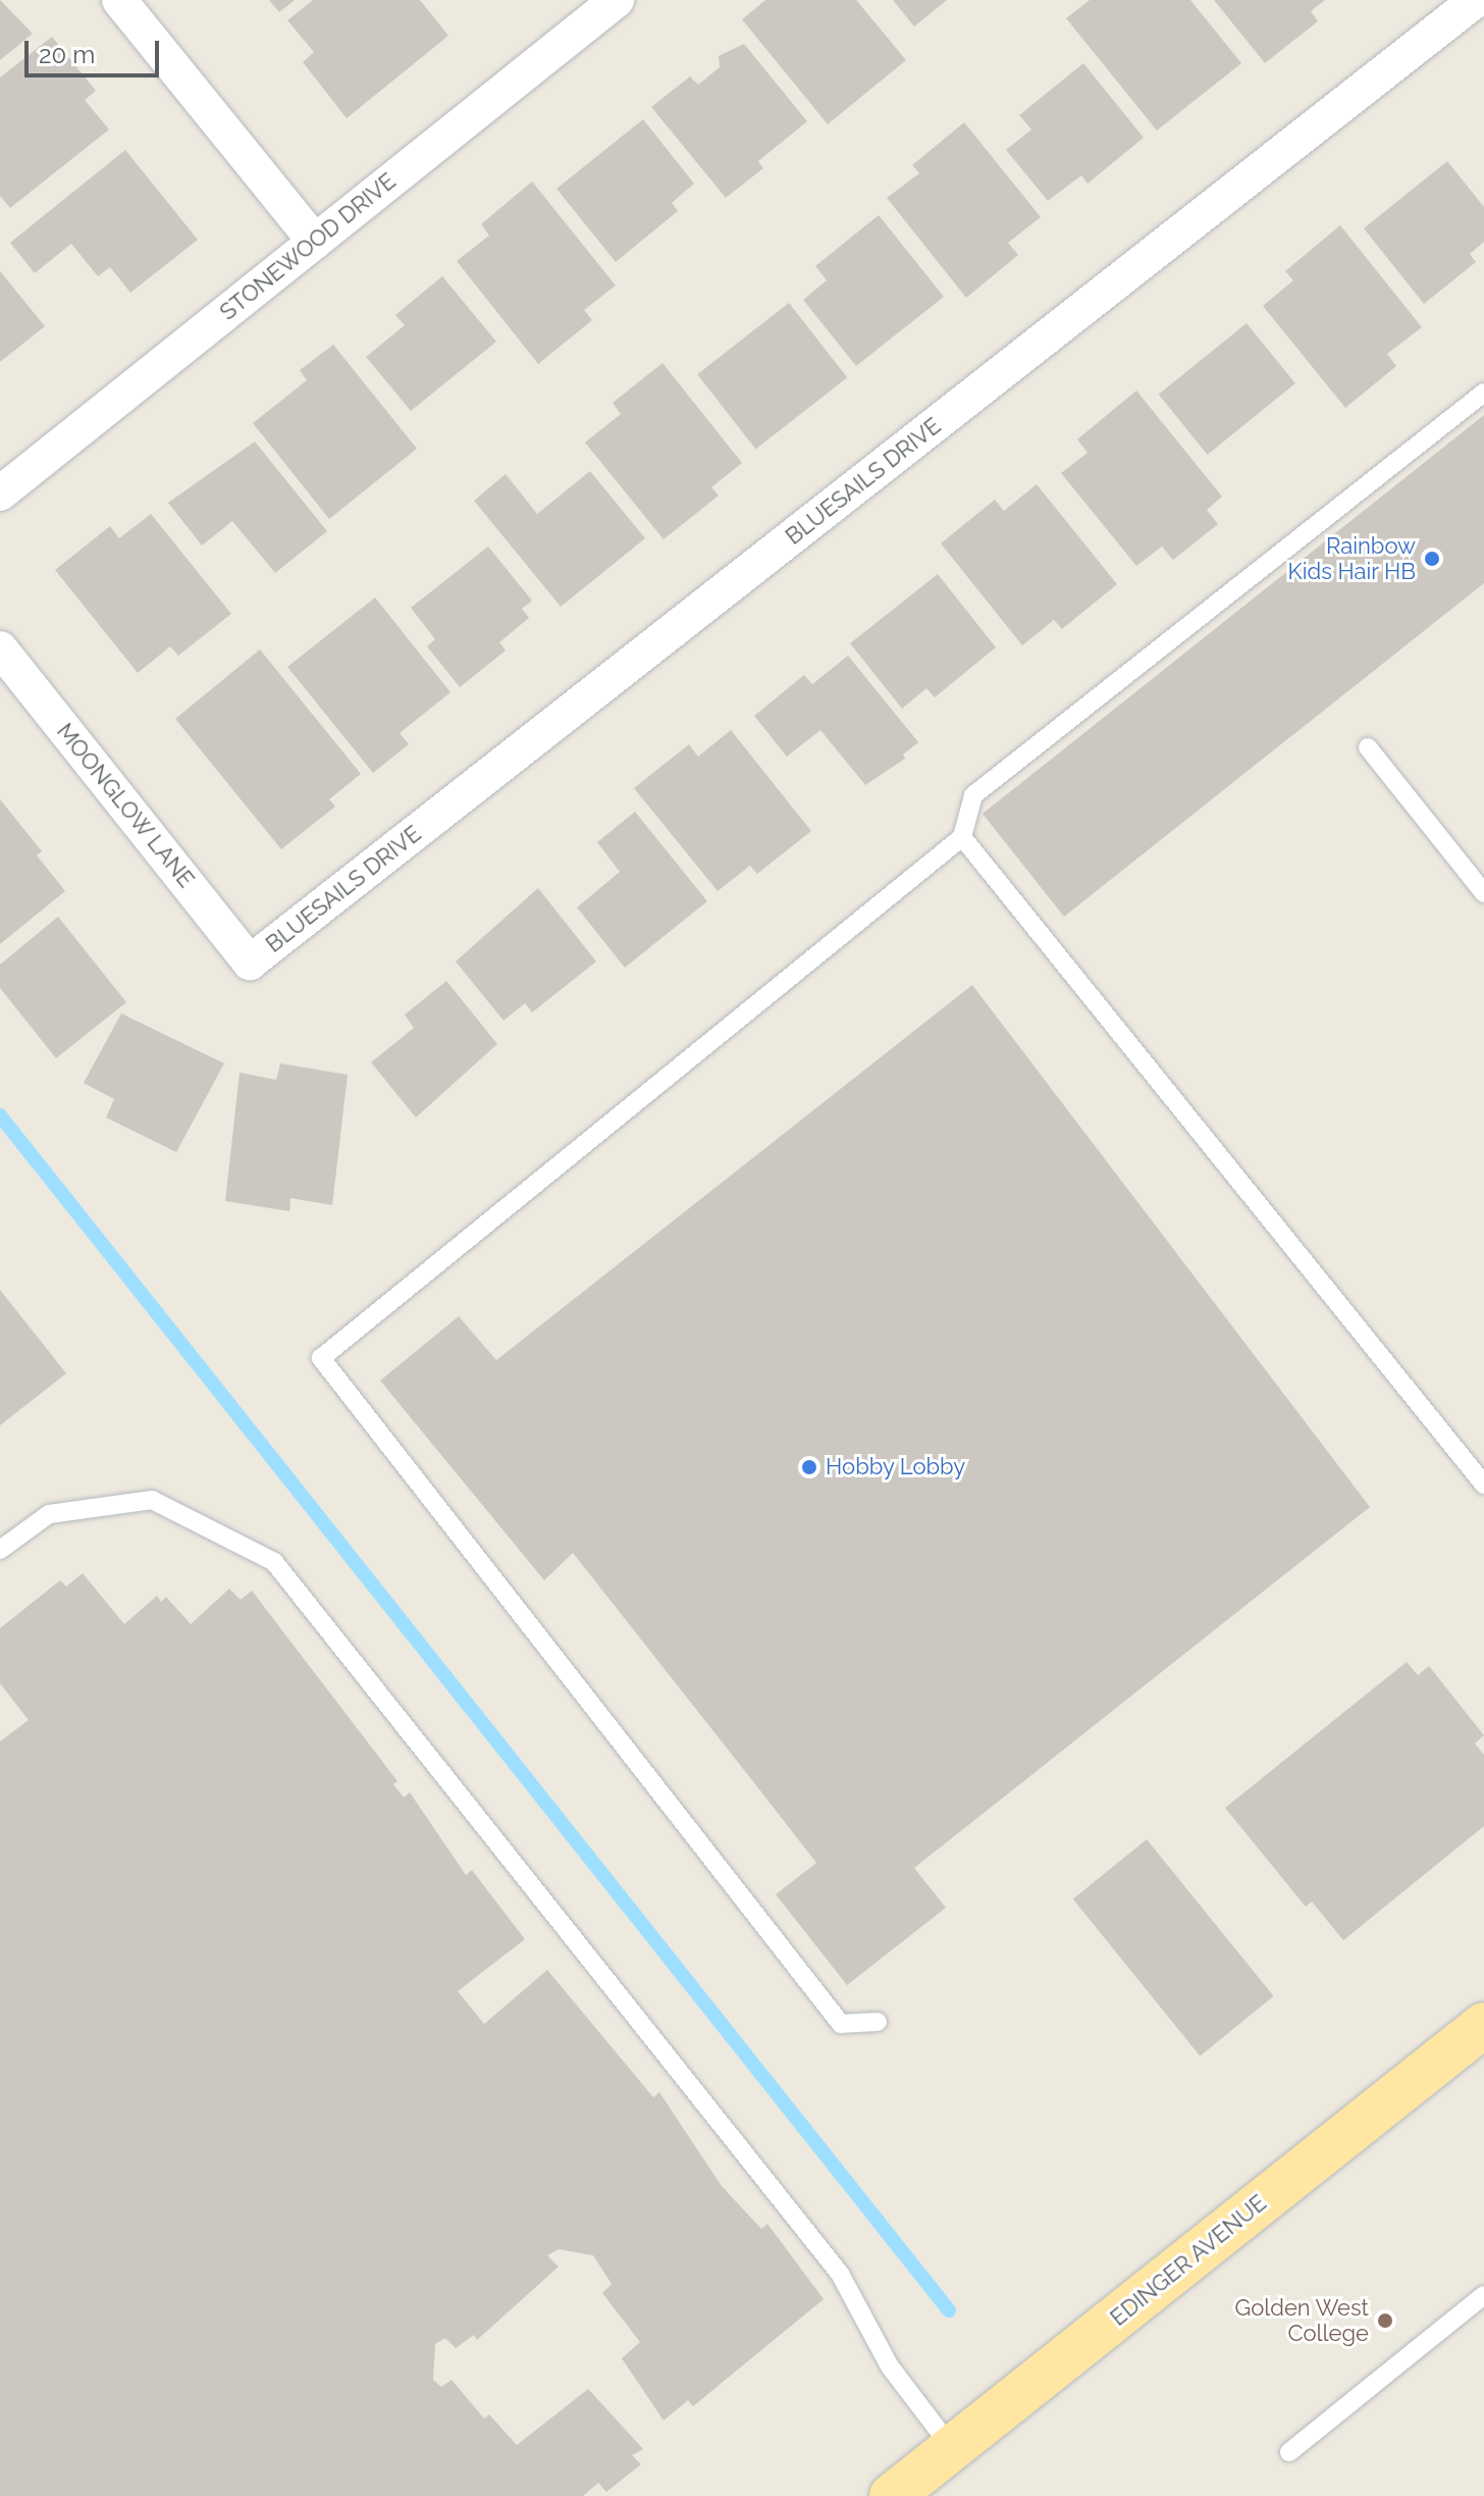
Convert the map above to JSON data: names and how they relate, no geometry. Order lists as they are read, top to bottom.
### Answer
{
  "streets": {
    "main road": ["EDINGER AVENUE"],
    "street": ["STONEWOOD DRIVE", "BLUESAILS DRIVE", "MOONGLOW LANE"]
  },
  "crossings": [
    ["BLUESAILS DRIVE", "MOONGLOW LANE"]
  ],
  "places": ["Rainbow Kids Hair HB", "Hobby Lobby", "Golden West College"],
  "scale_bar": "20 m"
}
